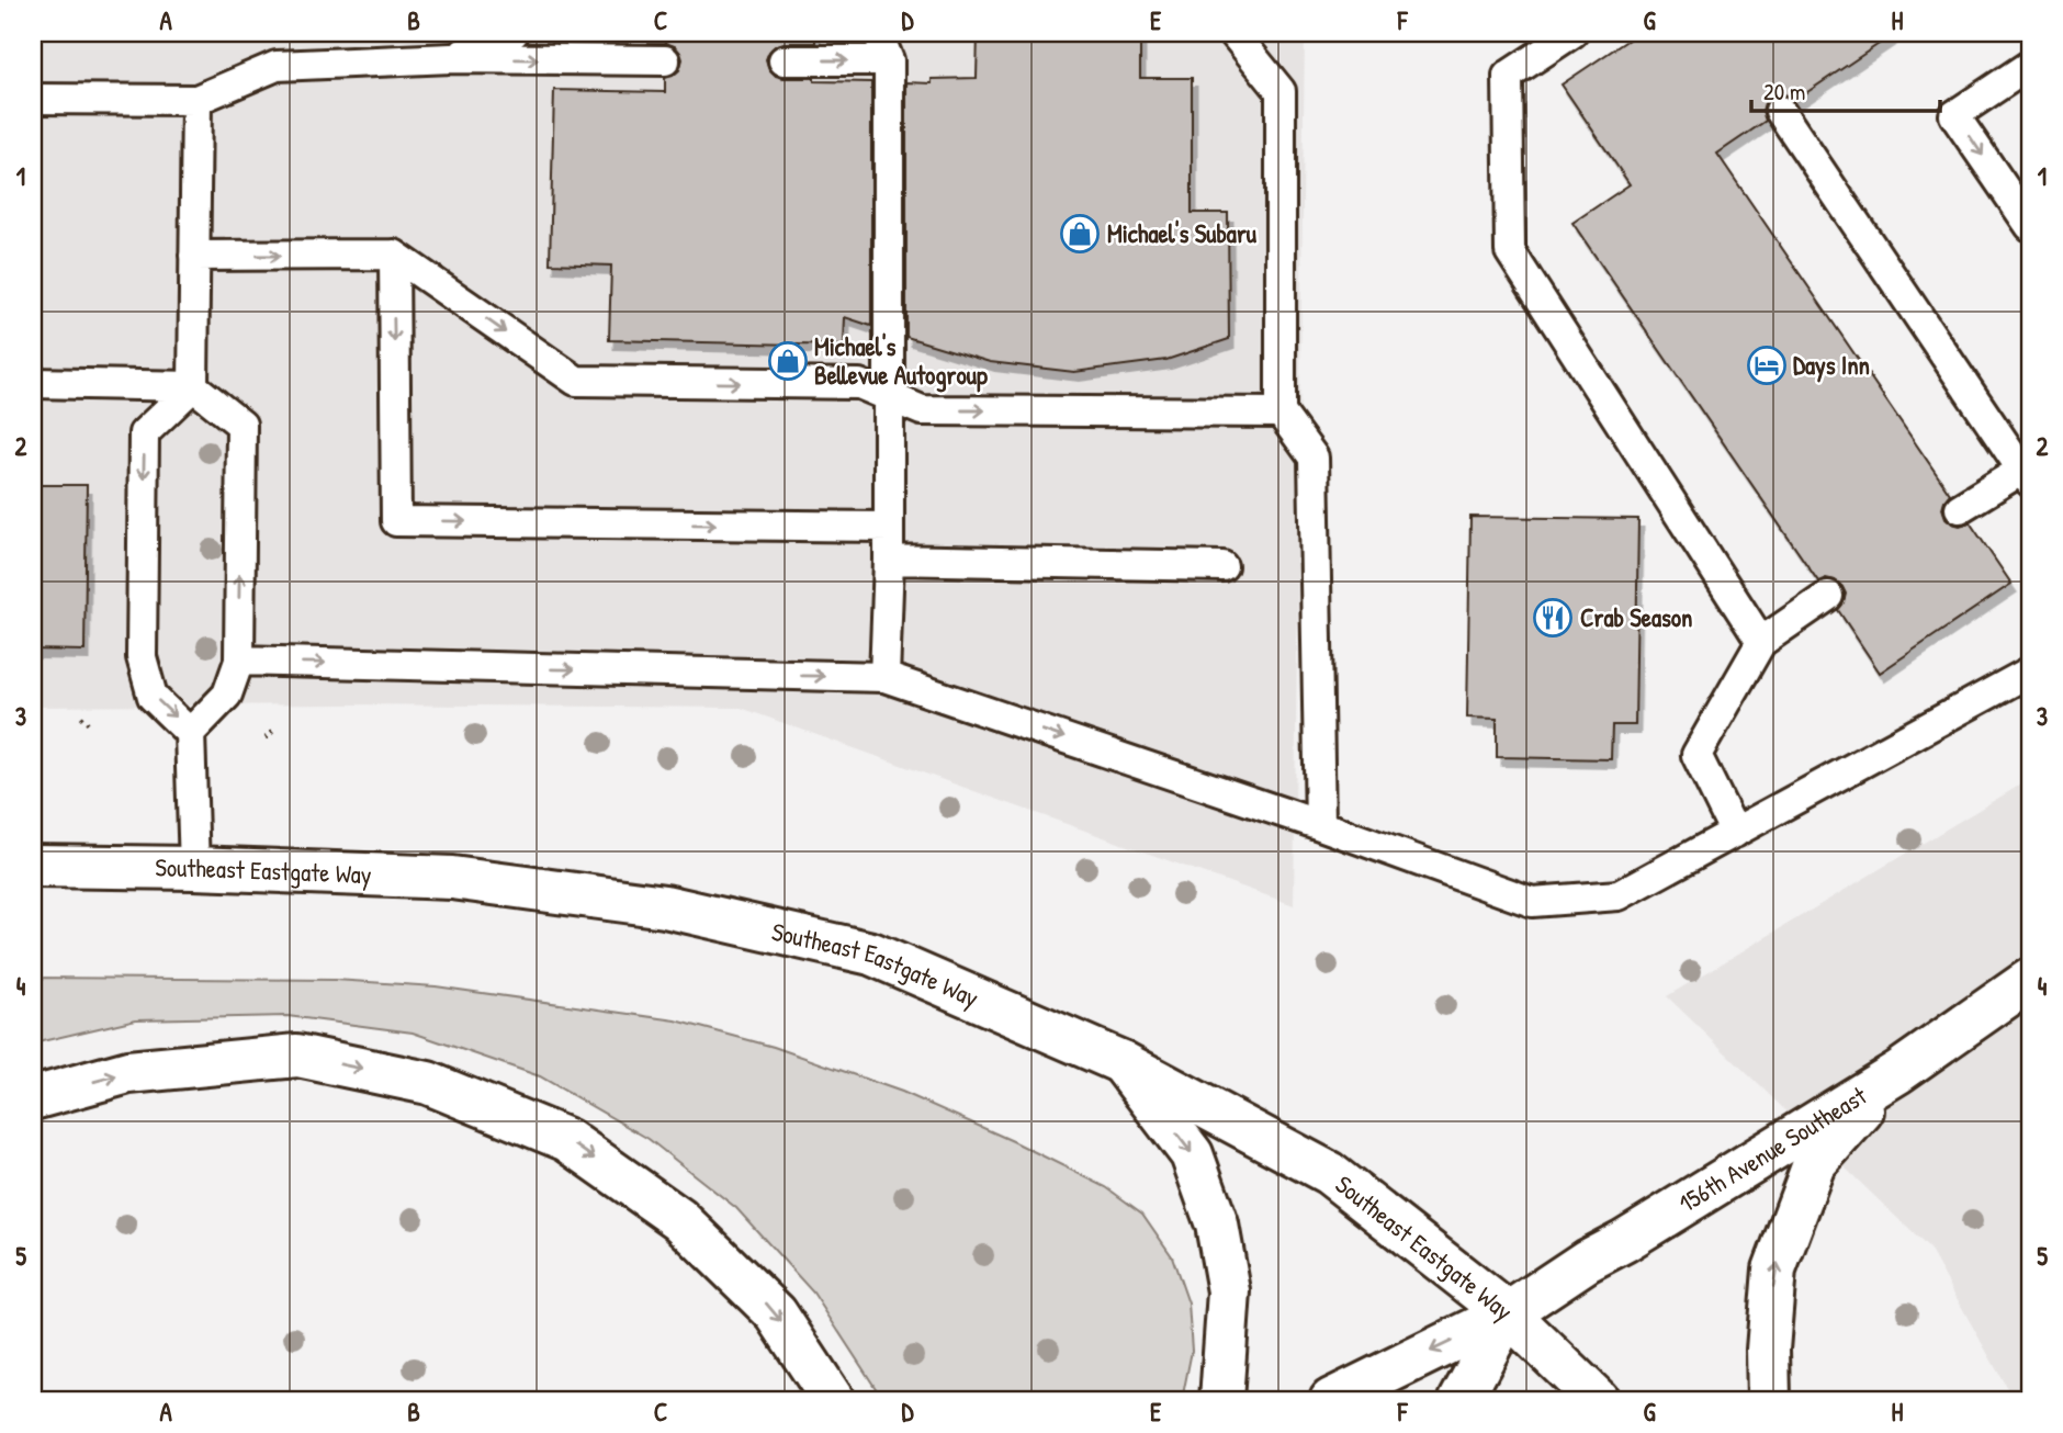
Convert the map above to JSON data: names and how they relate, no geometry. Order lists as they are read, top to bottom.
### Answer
{
  "streets": {
    "main road": ["Southeast Eastgate Way", "156th Avenue Southeast"]
  },
  "crossings": [
    ["Southeast Eastgate Way", "156th Avenue Southeast"]
  ],
  "places": {
    "shop": ["Michael's Subaru", "Michael's Bellevue Autogroup"],
    "hotel": ["Days Inn"],
    "restaurant": ["Crab Season"]
  },
  "scale_bar": "20 m",
  "grid": {
    "columns": [
      "A",
      "B",
      "C",
      "D",
      "E",
      "F",
      "G",
      "H"
    ],
    "rows": [
      "1",
      "2",
      "3",
      "4",
      "5"
    ]
  }
}
